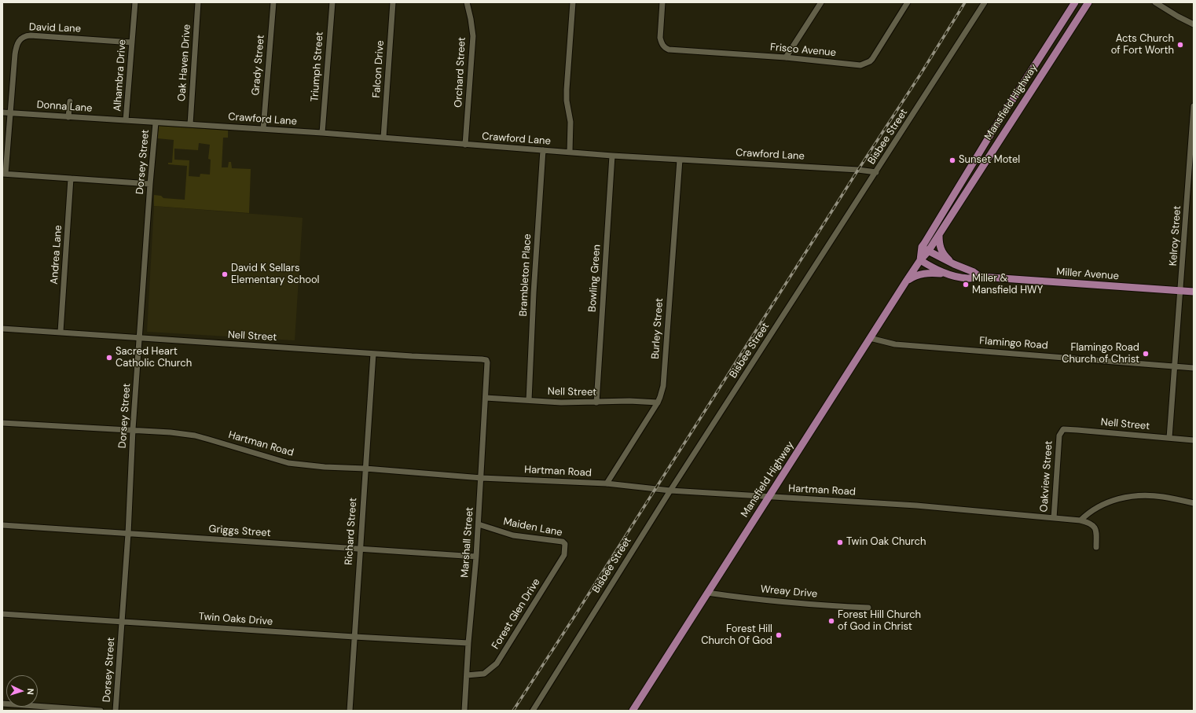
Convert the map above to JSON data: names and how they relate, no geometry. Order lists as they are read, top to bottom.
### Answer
{
  "streets": {
    "main road": ["Mansfield Highway", "Miller Avenue"],
    "street": [
      "David Lane",
      "Frisco Avenue",
      "Oak Haven Drive",
      "Grady Street",
      "Triumph Street",
      "Falcon Drive",
      "Orchard Street",
      "Alhambra Drive",
      "Donna Lane",
      "Crawford Lane",
      "Bisbee Street",
      "Dorsey Street",
      "Kelroy Street",
      "Andrea Lane",
      "Brambleton Place",
      "Bowling Green",
      "Burley Street",
      "Nell Street",
      "Flamingo Road",
      "Hartman Road",
      "Oakview Street",
      "Maiden Lane",
      "Griggs Street",
      "Richard Street",
      "Marshall Street",
      "Wreay Drive",
      "Forest Glen Drive",
      "Twin Oaks Drive"
    ]
  },
  "crossings": [
    ["David Lane", "Alhambra Drive"],
    ["David Lane", "Donna Lane"],
    ["Oak Haven Drive", "Crawford Lane"],
    ["Grady Street", "Crawford Lane"],
    ["Triumph Street", "Crawford Lane"],
    ["Falcon Drive", "Crawford Lane"],
    ["Orchard Street", "Crawford Lane"],
    ["Alhambra Drive", "Donna Lane"],
    ["Alhambra Drive", "Crawford Lane"],
    ["Alhambra Drive", "Dorsey Street"],
    ["Mansfield Highway", "Miller Avenue"],
    ["Mansfield Highway", "Flamingo Road"],
    ["Mansfield Highway", "Hartman Road"],
    ["Mansfield Highway", "Wreay Drive"],
    ["Crawford Lane", "Bisbee Street"],
    ["Crawford Lane", "Dorsey Street"],
    ["Crawford Lane", "Brambleton Place"],
    ["Crawford Lane", "Bowling Green"],
    ["Crawford Lane", "Burley Street"],
    ["Bisbee Street", "Hartman Road"],
    ["Dorsey Street", "Nell Street"],
    ["Dorsey Street", "Hartman Road"],
    ["Dorsey Street", "Griggs Street"],
    ["Dorsey Street", "Twin Oaks Drive"],
    ["Kelroy Street", "Miller Avenue"],
    ["Kelroy Street", "Nell Street"],
    ["Kelroy Street", "Flamingo Road"],
    ["Andrea Lane", "Nell Street"],
    ["Brambleton Place", "Nell Street"],
    ["Bowling Green", "Nell Street"],
    ["Burley Street", "Nell Street"],
    ["Burley Street", "Hartman Road"],
    ["Nell Street", "Oakview Street"],
    ["Nell Street", "Richard Street"],
    ["Nell Street", "Marshall Street"],
    ["Hartman Road", "Oakview Street"],
    ["Hartman Road", "Richard Street"],
    ["Hartman Road", "Marshall Street"],
    ["Maiden Lane", "Marshall Street"],
    ["Maiden Lane", "Forest Glen Drive"],
    ["Griggs Street", "Richard Street"],
    ["Griggs Street", "Marshall Street"],
    ["Richard Street", "Twin Oaks Drive"],
    ["Marshall Street", "Forest Glen Drive"],
    ["Marshall Street", "Twin Oaks Drive"]
  ],
  "places": [
    "Acts Church of Fort Worth",
    "Sunset Motel",
    "David K Sellars Elementary School",
    "Miller & Mansfield HWY",
    "Flamingo Road Church of Christ",
    "Sacred Heart Catholic Church",
    "Twin Oak Church",
    "Forest Hill Church of God in Christ",
    "Forest Hill Church Of God"
  ],
  "north": "right"
}
